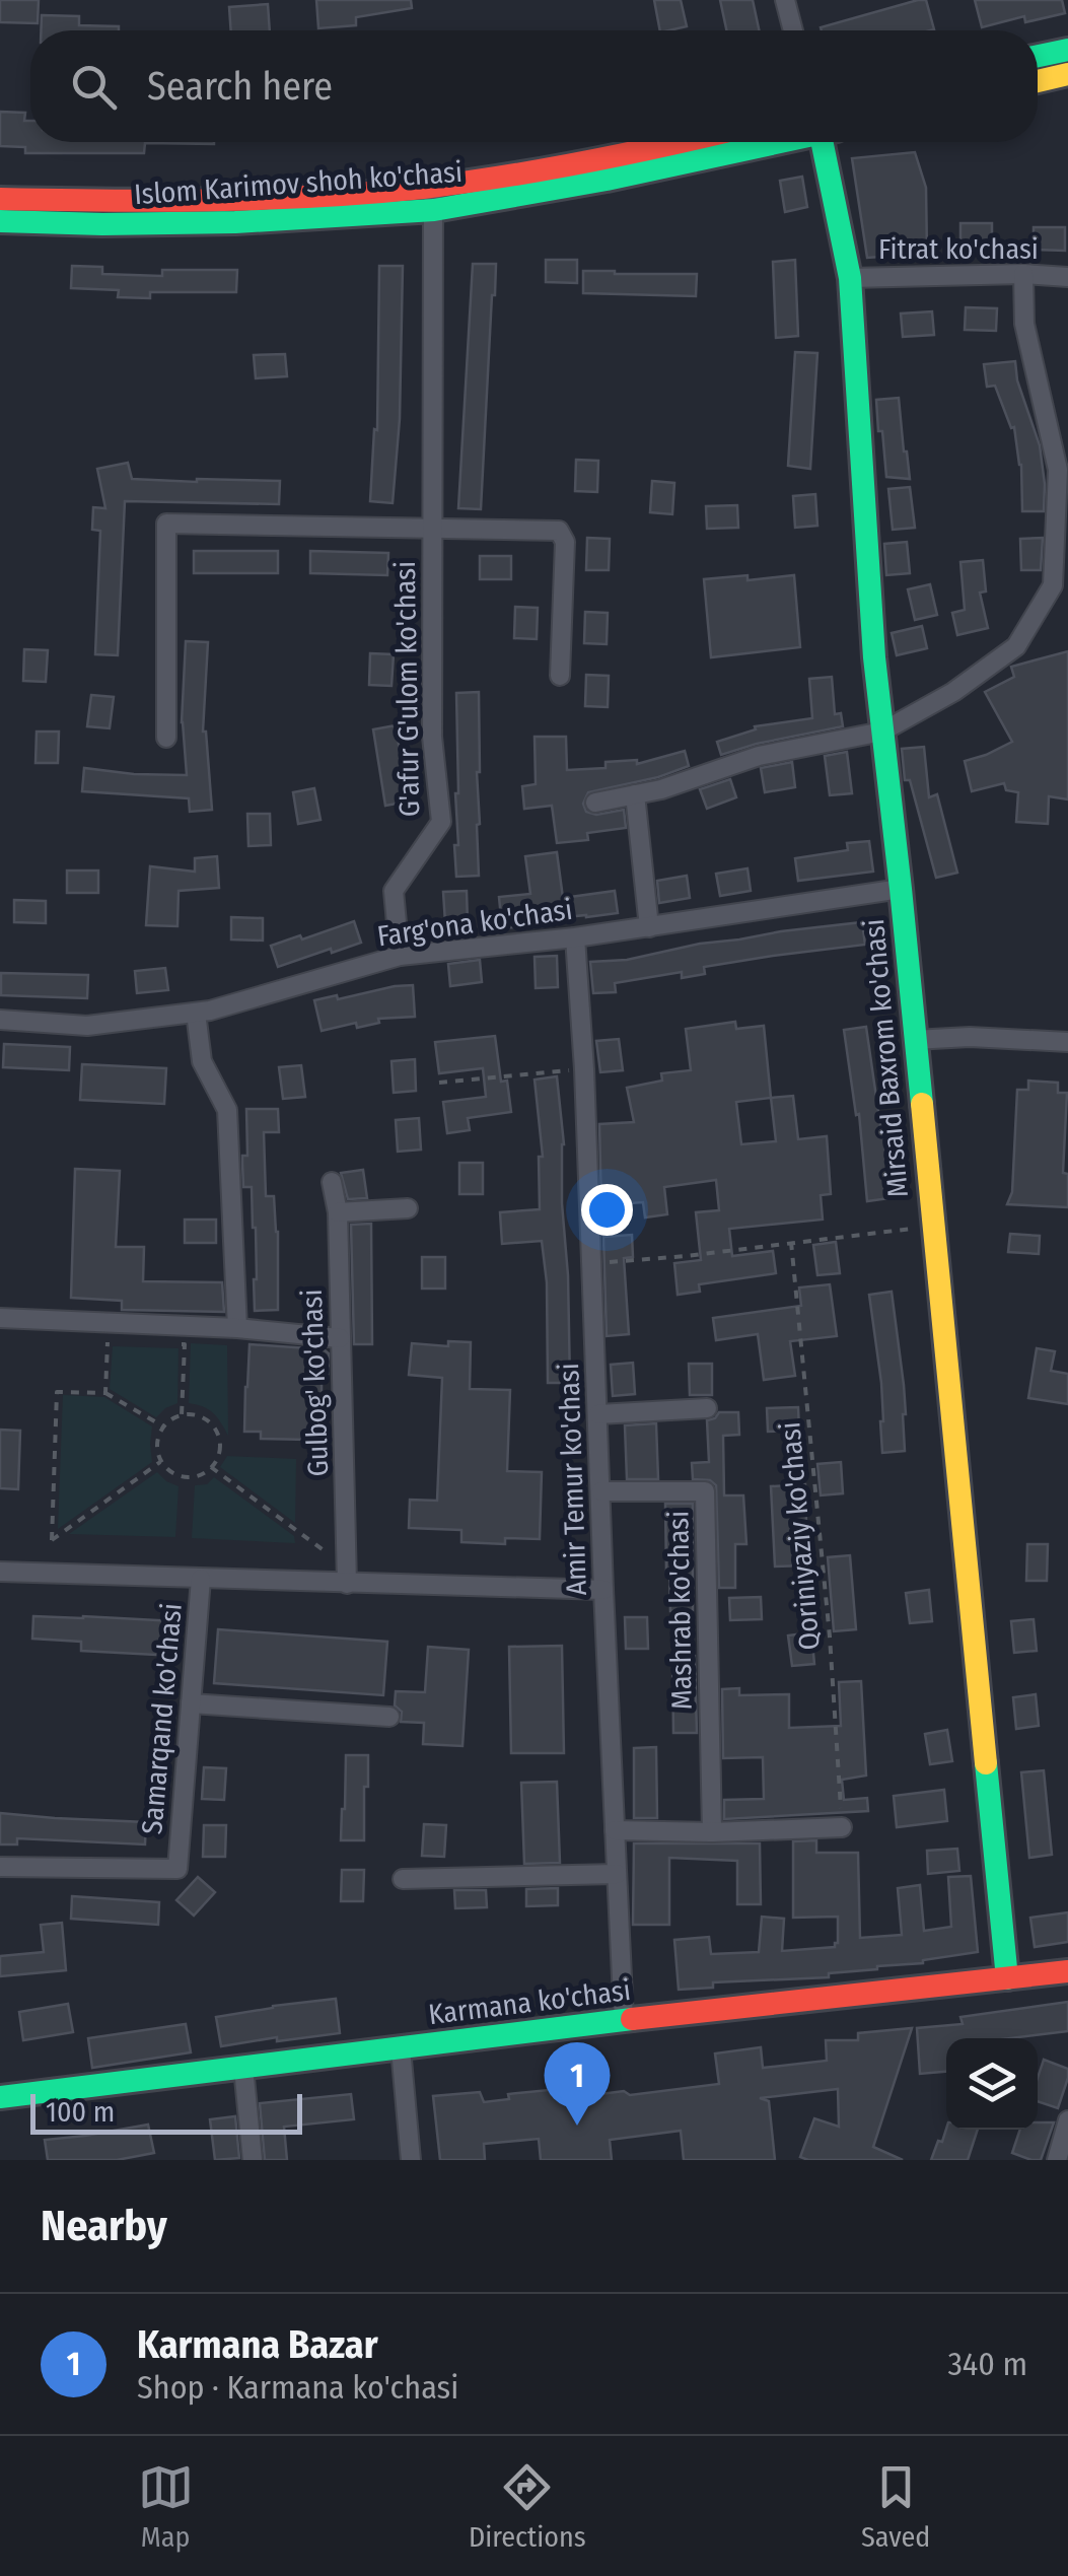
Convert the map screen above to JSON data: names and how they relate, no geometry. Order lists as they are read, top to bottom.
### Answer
{
  "streets": {
    "main road": ["Islom Karimov shoh ko'chasi", "Mirsaid Baxrom ko'chasi", "Karmana ko'chasi"],
    "street": [
      "Fitrat ko'chasi",
      "G'afur G'ulom ko'chasi",
      "Farg'ona ko'chasi",
      "Gulbog' ko'chasi",
      "Amir Temur ko'chasi",
      "Mashrab ko'chasi",
      "Samarqand ko'chasi"
    ],
    "path": ["Qoriniyaziy ko'chasi"]
  },
  "crossings": [
    ["Islom Karimov shoh ko'chasi", "G'afur G'ulom ko'chasi"],
    ["Fitrat ko'chasi", "Mirsaid Baxrom ko'chasi"],
    ["G'afur G'ulom ko'chasi", "Farg'ona ko'chasi"],
    ["Farg'ona ko'chasi", "Mirsaid Baxrom ko'chasi"],
    ["Farg'ona ko'chasi", "Amir Temur ko'chasi"],
    ["Mirsaid Baxrom ko'chasi", "Karmana ko'chasi"],
    ["Amir Temur ko'chasi", "Mashrab ko'chasi"],
    ["Amir Temur ko'chasi", "Karmana ko'chasi"]
  ],
  "scale_bar": "100 m",
  "page": {
    "search": "Search here",
    "pins": "1",
    "scale": "100 m",
    "heading": "Nearby",
    "list": [
      {
        "mark": "1",
        "name": "Karmana Bazar",
        "note": "Shop · Karmana ko'chasi",
        "value": "340 m"
      }
    ],
    "nav": ["Map", "Directions", "Saved"]
  }
}
